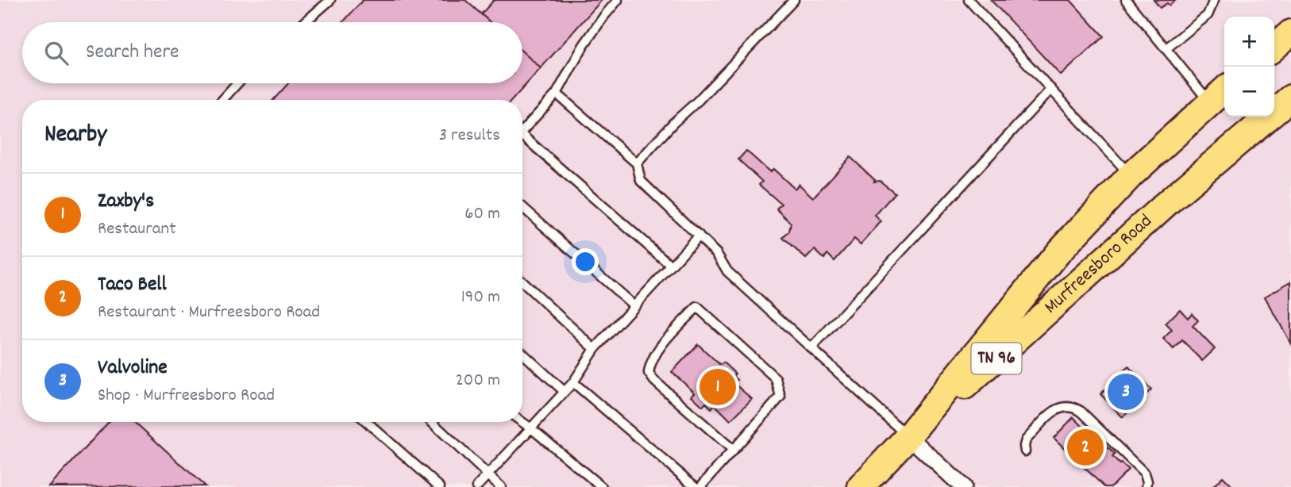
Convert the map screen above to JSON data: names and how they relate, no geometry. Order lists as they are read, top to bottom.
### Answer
{
  "streets": {
    "highway": ["Murfreesboro Road", "TN 96"]
  },
  "page": {
    "map_buttons": ["+", "−"],
    "search": "Search here",
    "heading": ["Nearby", "3 results"],
    "list": [
      {
        "mark": "1",
        "name": "Zaxby's",
        "note": "Restaurant",
        "value": "60 m"
      },
      {
        "mark": "2",
        "name": "Taco Bell",
        "note": "Restaurant · Murfreesboro Road",
        "value": "190 m"
      },
      {
        "mark": "3",
        "name": "Valvoline",
        "note": "Shop · Murfreesboro Road",
        "value": "200 m"
      }
    ],
    "pins": ["1", "3", "2"]
  }
}
